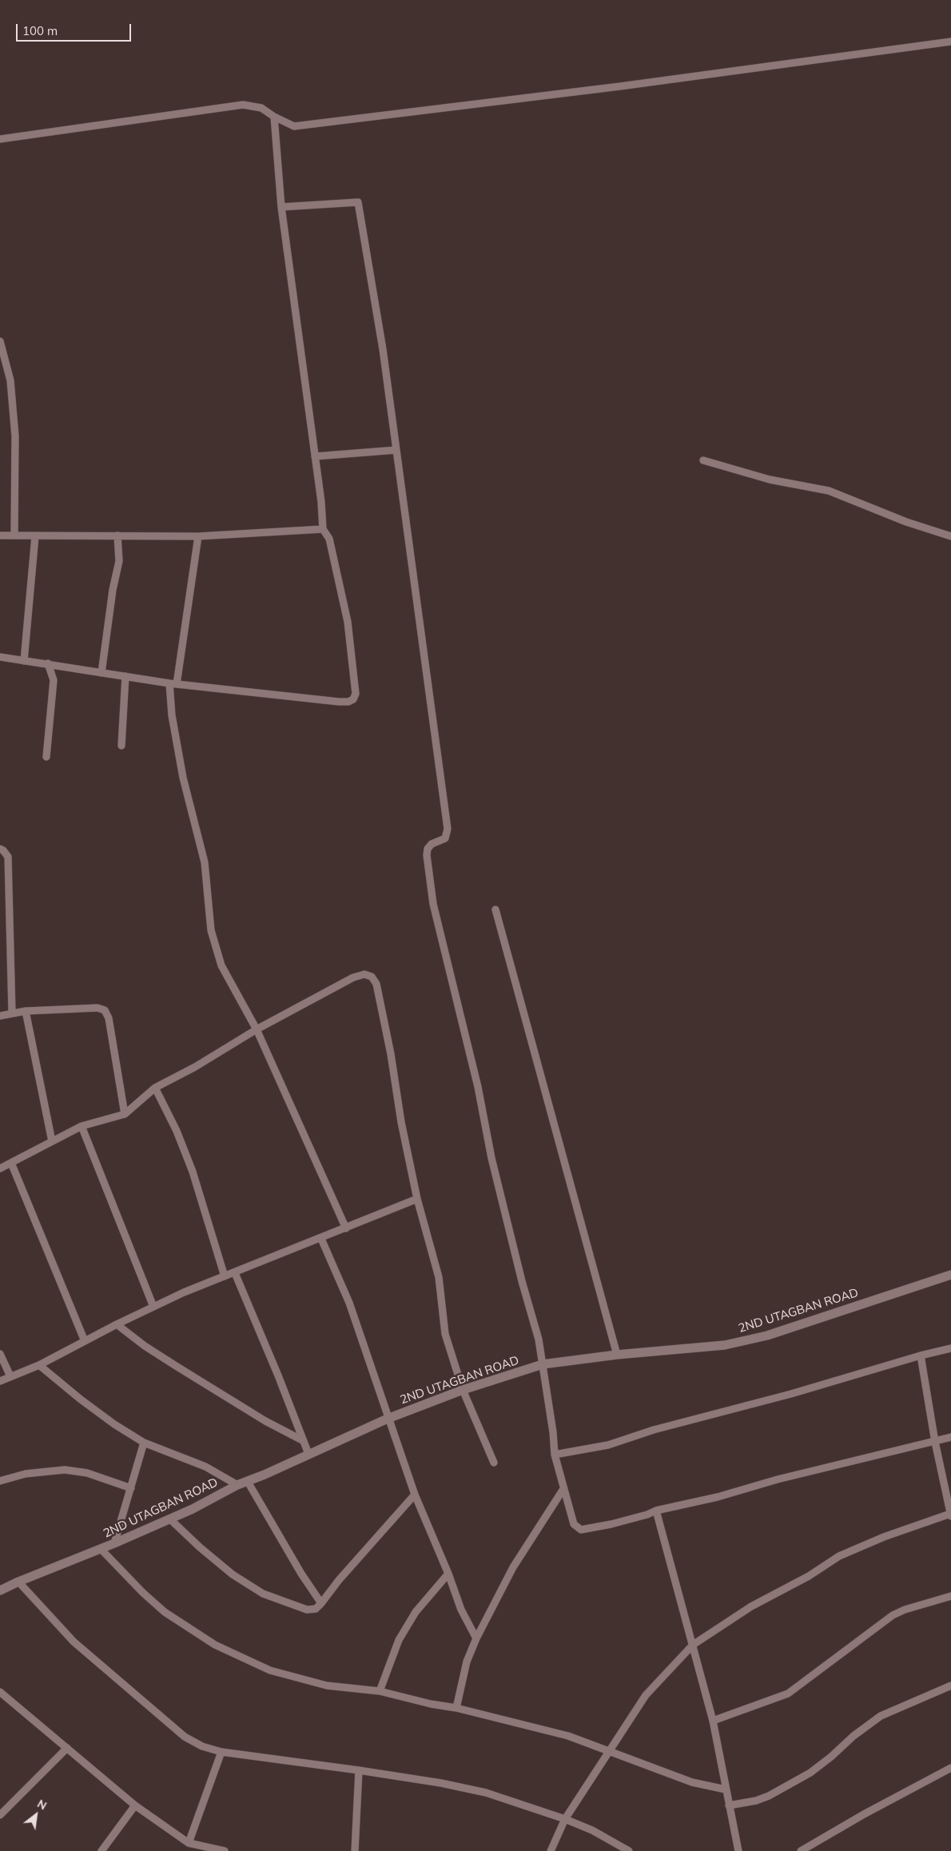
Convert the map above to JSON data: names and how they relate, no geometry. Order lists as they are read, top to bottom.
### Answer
{
  "streets": {
    "street": ["2ND UTAGBAN ROAD"]
  },
  "scale_bar": "100 m",
  "north": "top right"
}
